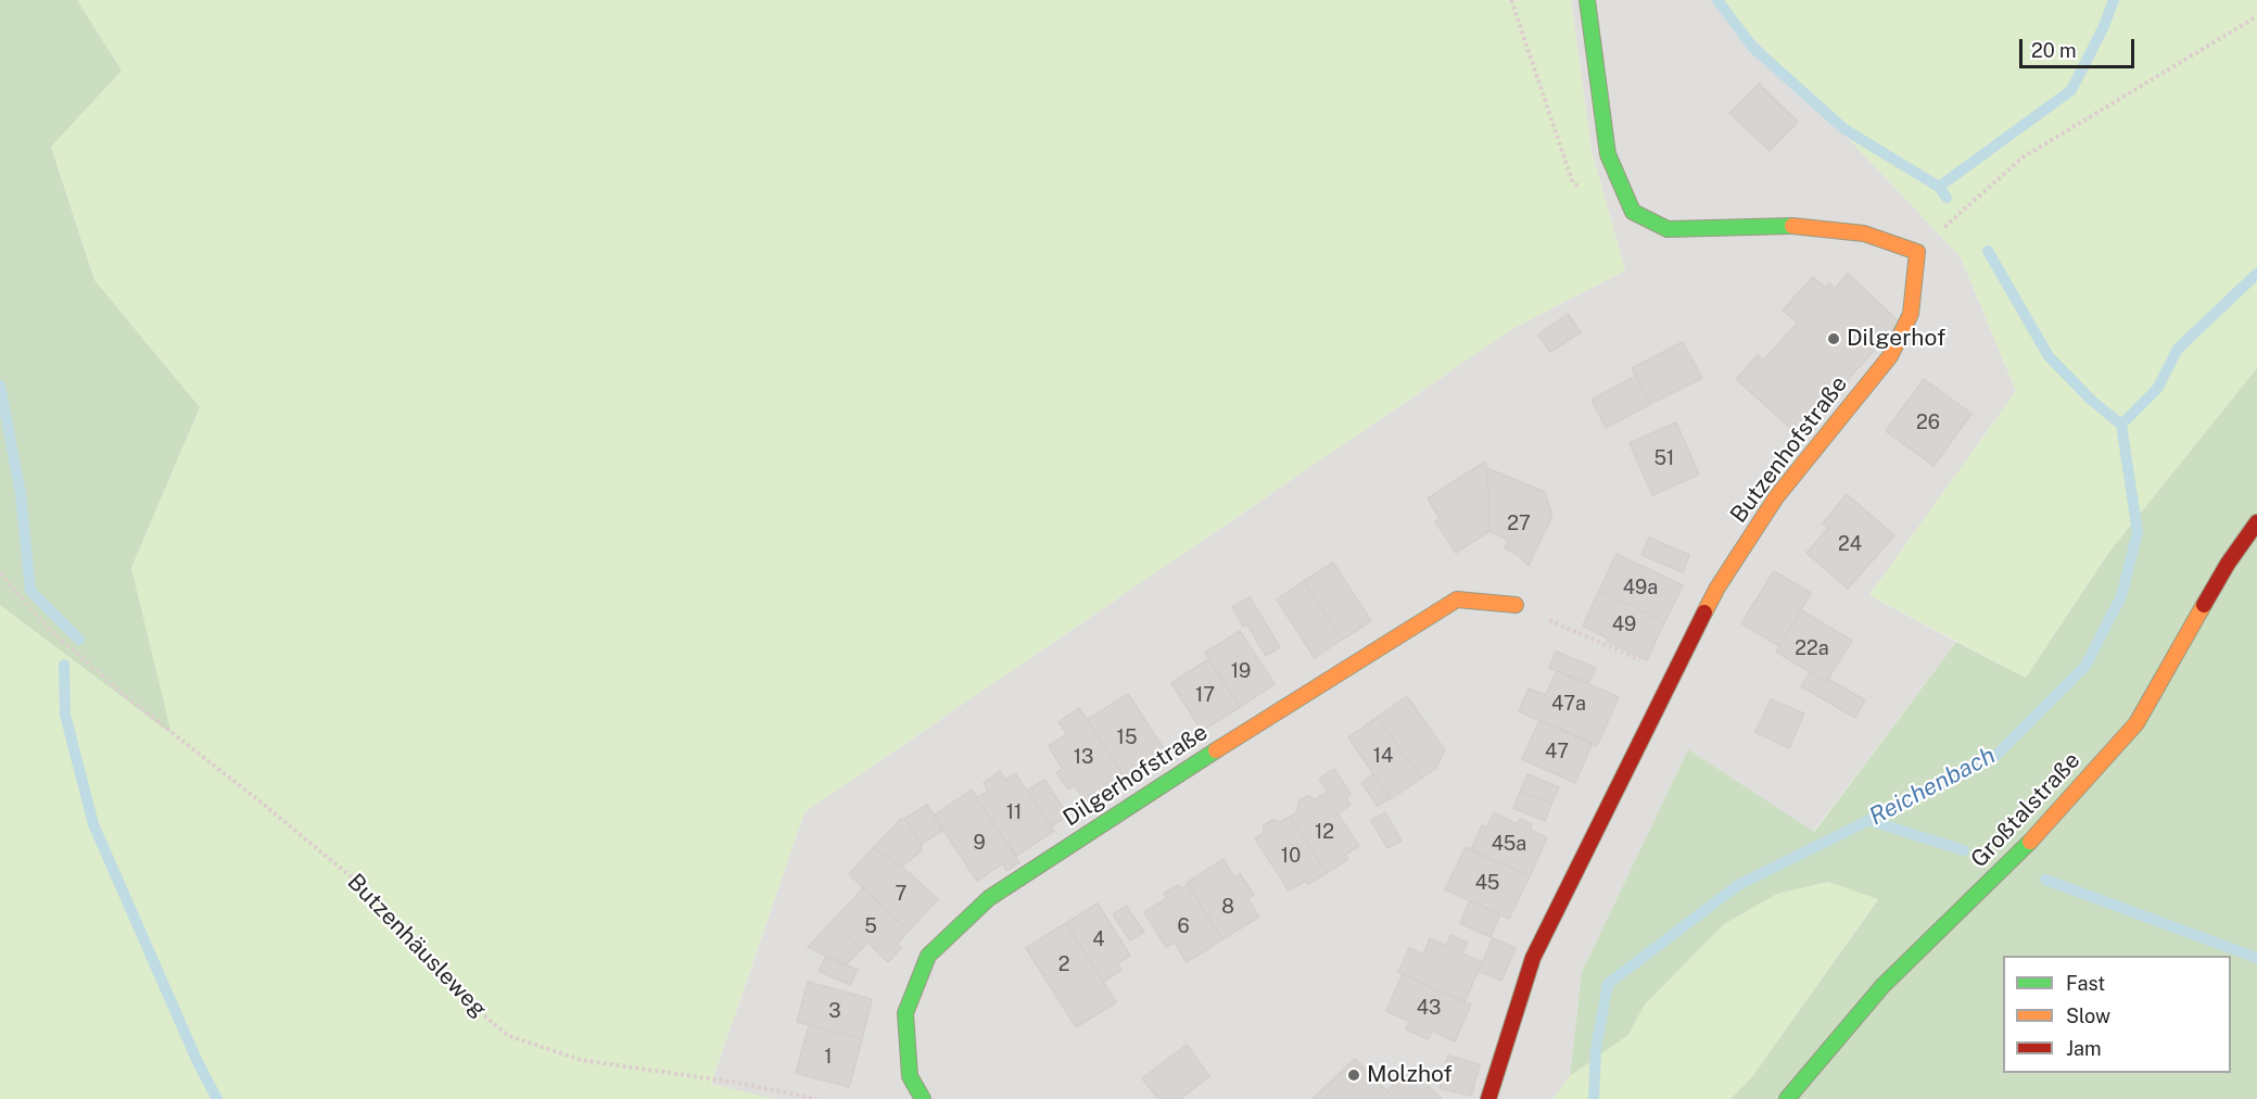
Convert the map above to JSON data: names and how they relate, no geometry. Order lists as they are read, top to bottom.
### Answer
{
  "streets": {
    "street": ["Butzenhofstraße", "Dilgerhofstraße", "Großtalstraße"],
    "path": ["Butzenhäusleweg"]
  },
  "water": ["Reichenbach"],
  "places": ["Dilgerhof", "Molzhof"],
  "house_numbers": [
    "26",
    "51",
    "27",
    "24",
    "49a",
    "49",
    "22a",
    "19",
    "17",
    "47a",
    "15",
    "47",
    "14",
    "13",
    "11",
    "12",
    "9",
    "45a",
    "10",
    "45",
    "7",
    "8",
    "5",
    "6",
    "4",
    "2",
    "43",
    "3",
    "1"
  ],
  "legend": ["Fast", "Slow", "Jam"],
  "scale_bar": "20 m"
}
